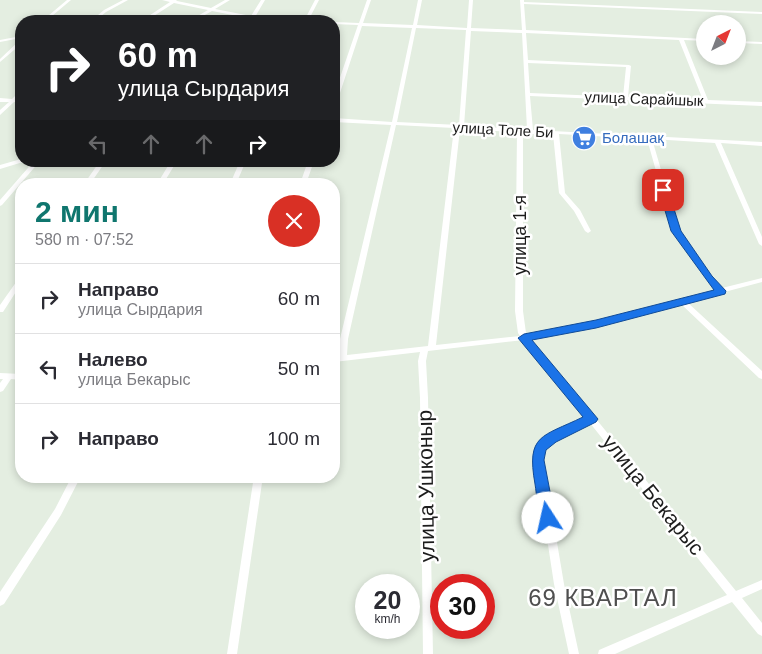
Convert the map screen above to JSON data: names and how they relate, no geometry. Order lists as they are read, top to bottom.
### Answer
{
  "streets": {
    "street": [
      "улица Сарайшык",
      "улица Толе Би",
      "улица 1-я",
      "улица Ушконыр",
      "улица Бекарыс"
    ]
  },
  "crossings": [
    ["улица Толе Би", "улица 1-я"],
    ["улица Толе Би", "улица Ушконыр"],
    ["улица 1-я", "улица Бекарыс"]
  ],
  "districts": ["69 КВАРТАЛ"],
  "places": {
    "supermarket": ["Болашақ"]
  },
  "north": "top right",
  "page": {
    "turn": ["60 m", "улица Сырдария"],
    "heading": ["2 мин", "580 m · 07:52"],
    "list": [
      {
        "name": "Направо",
        "note": "улица Сырдария",
        "value": "60 m"
      },
      {
        "name": "Налево",
        "note": "улица Бекарыс",
        "value": "50 m"
      },
      {
        "name": "Направо",
        "value": "100 m"
      }
    ],
    "speed": "20 km/h",
    "limit": "30"
  }
}
